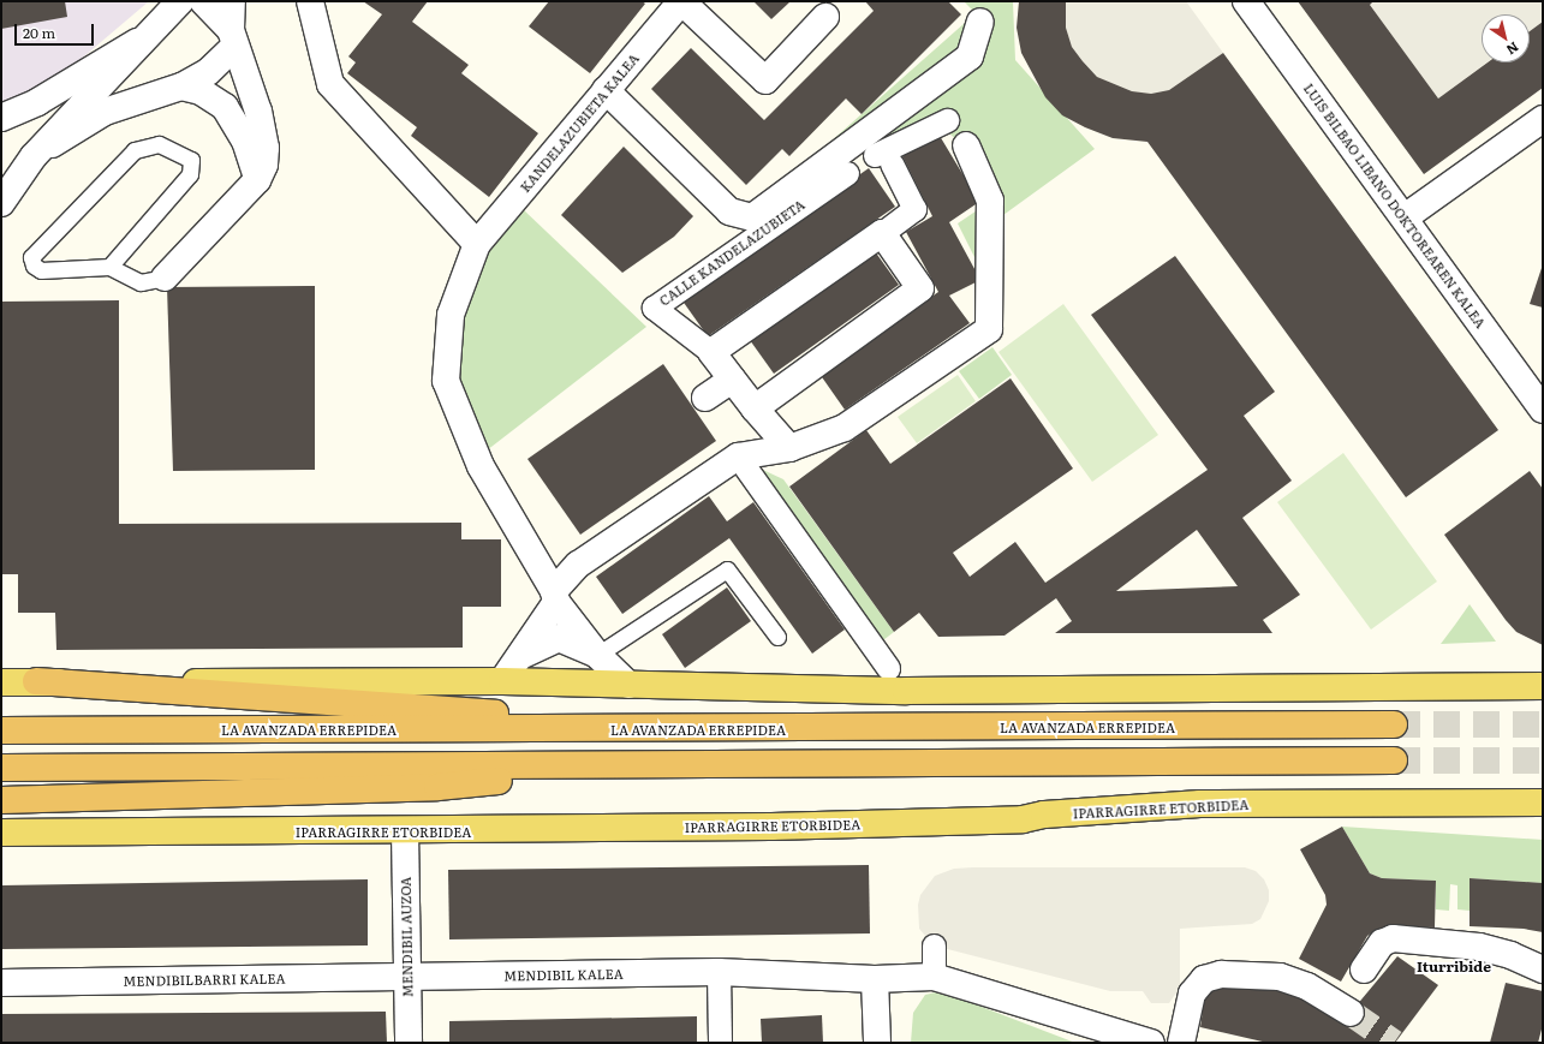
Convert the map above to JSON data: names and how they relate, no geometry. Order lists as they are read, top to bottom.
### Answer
{
  "streets": {
    "highway": ["LA AVANZADA ERREPIDEA"],
    "main road": ["IPARRAGIRRE ETORBIDEA"],
    "street": [
      "KANDELAZUBIETA KALEA",
      "LUIS BILBAO LIBANO DOKTOREAREN KALEA",
      "CALLE KANDELAZUBIETA",
      "MENDIBIL AUZOA",
      "MENDIBIL KALEA",
      "MENDIBILBARRI KALEA"
    ]
  },
  "crossings": [
    ["IPARRAGIRRE ETORBIDEA", "MENDIBIL AUZOA"],
    ["MENDIBIL AUZOA", "MENDIBIL KALEA"],
    ["MENDIBIL AUZOA", "MENDIBILBARRI KALEA"],
    ["MENDIBIL KALEA", "MENDIBILBARRI KALEA"]
  ],
  "districts": ["Iturribide"],
  "scale_bar": "20 m",
  "north": "bottom right"
}
